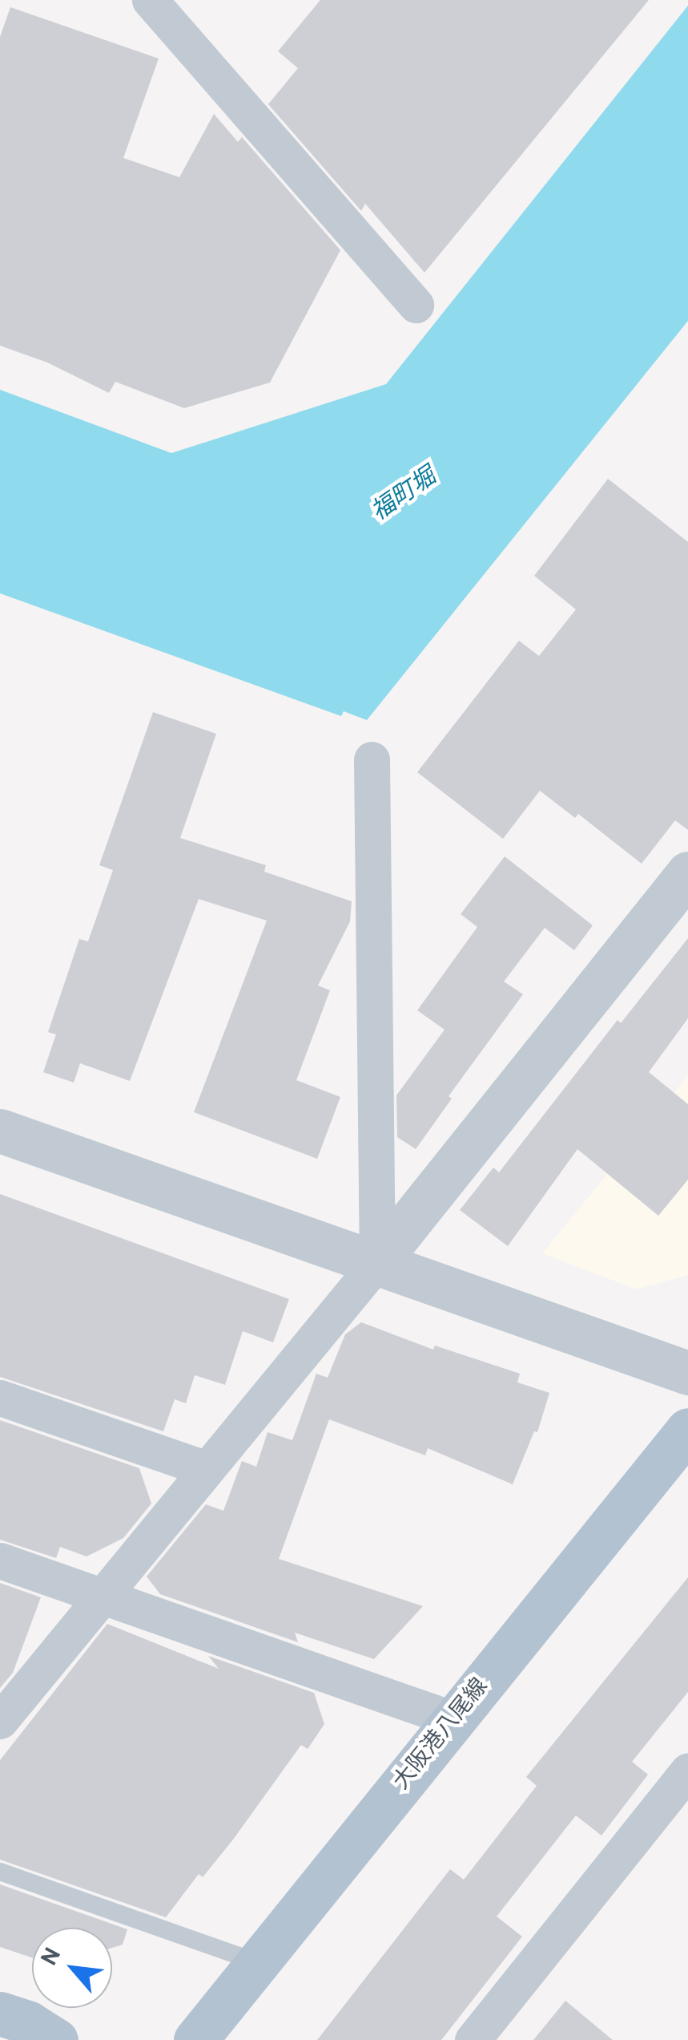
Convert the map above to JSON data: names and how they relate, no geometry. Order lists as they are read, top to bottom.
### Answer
{
  "streets": {
    "main road": ["大阪港八尾線"]
  },
  "water": ["福町堀"],
  "north": "top left"
}
